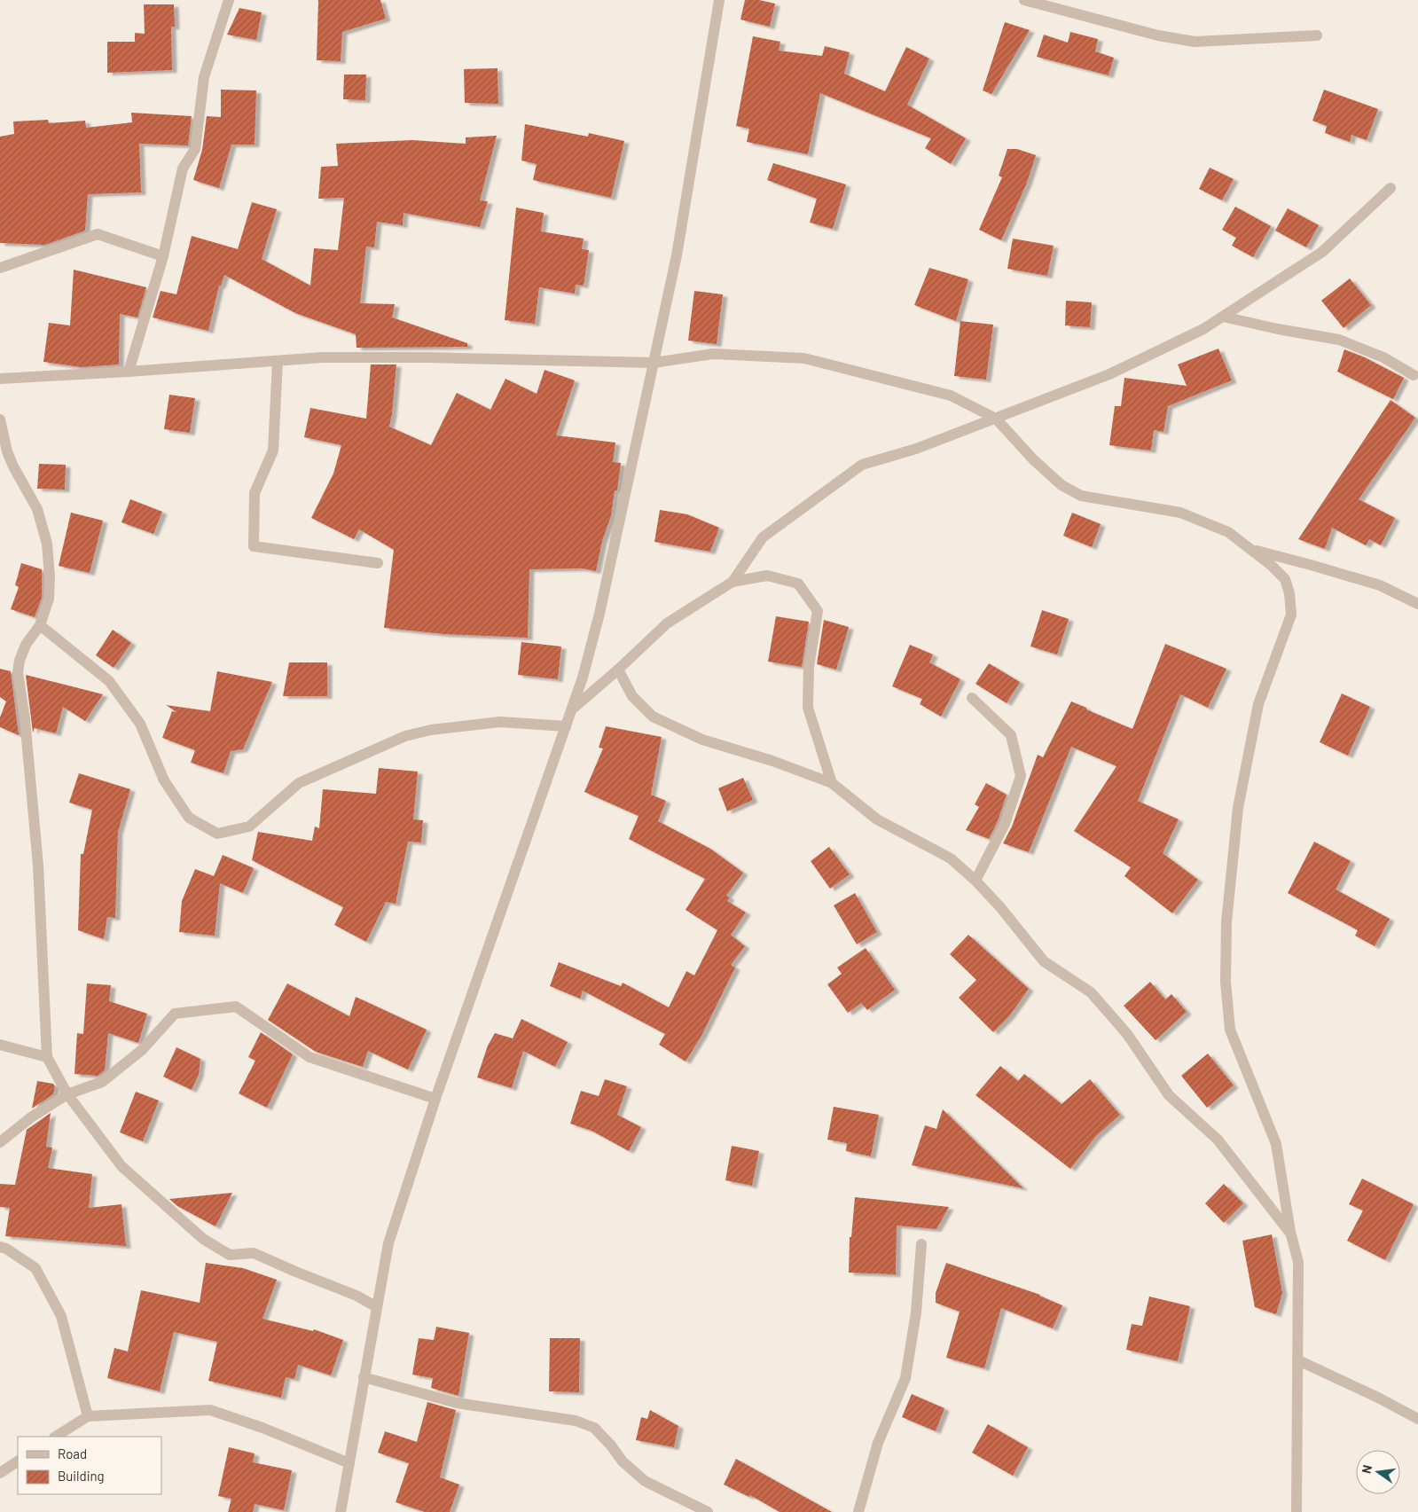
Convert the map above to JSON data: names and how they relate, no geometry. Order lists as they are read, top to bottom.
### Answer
{
  "legend": ["Road", "Building"],
  "north": "left"
}
